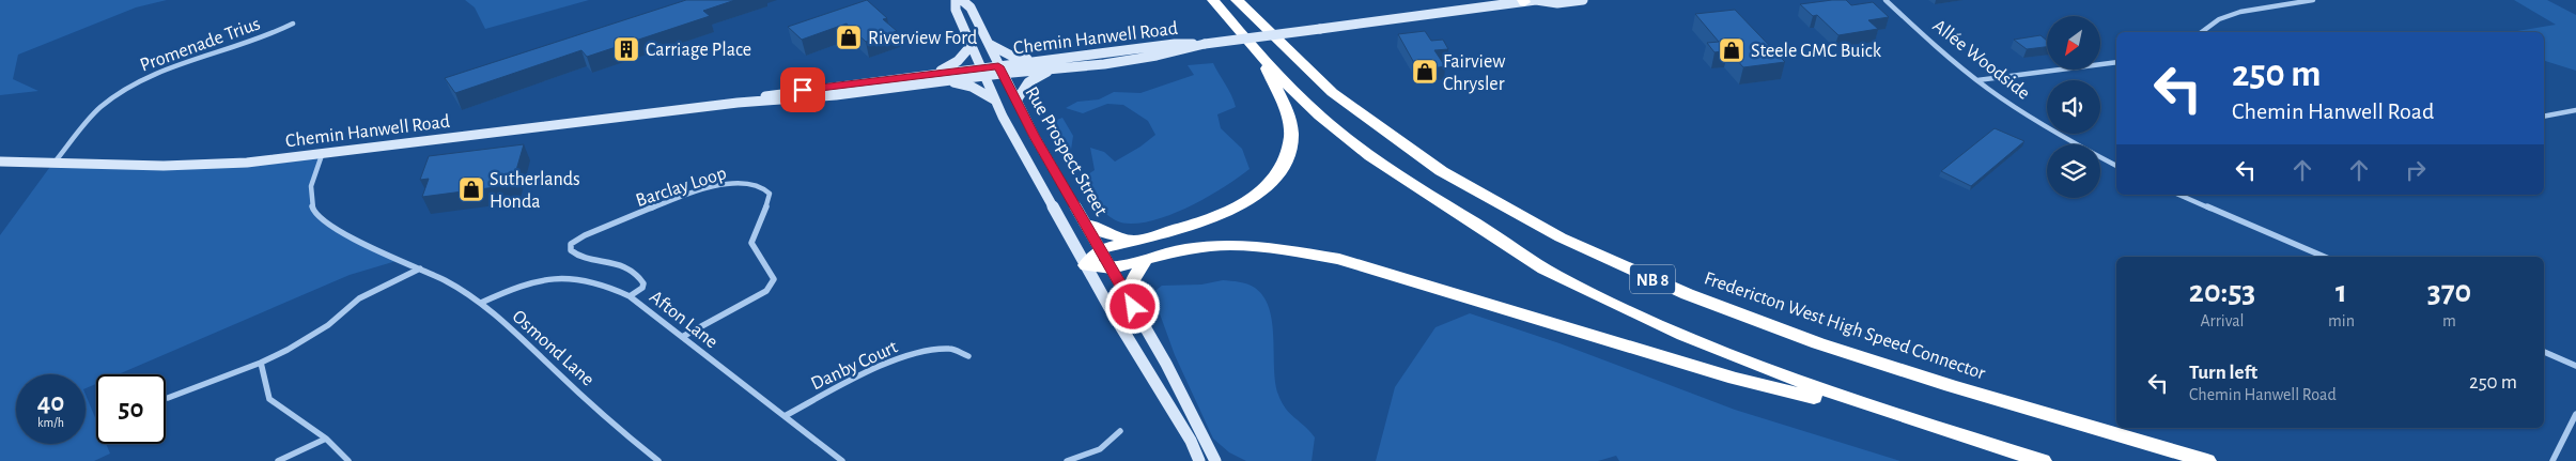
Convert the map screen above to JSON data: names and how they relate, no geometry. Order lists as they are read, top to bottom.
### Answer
{
  "streets": {
    "highway": ["NB 8", "Fredericton West High Speed Connector"],
    "main road": ["Chemin Hanwell Road", "Rue Prospect Street"],
    "street": [
      "Promenade Trius",
      "Allée Woodside",
      "Barclay Loop",
      "Afton Lane",
      "Osmond Lane",
      "Danby Court"
    ]
  },
  "crossings": [
    ["Chemin Hanwell Road", "Promenade Trius"],
    ["Chemin Hanwell Road", "Rue Prospect Street"],
    ["Chemin Hanwell Road", "Osmond Lane"],
    ["Barclay Loop", "Afton Lane"],
    ["NB 8", "Fredericton West High Speed Connector"],
    ["Afton Lane", "Osmond Lane"],
    ["Afton Lane", "Danby Court"]
  ],
  "places": {
    "shop": [
      "Riverview Ford",
      "Steele GMC Buick",
      "Fairview Chrysler",
      "Sutherlands Honda"
    ],
    "building": ["Carriage Place"]
  },
  "north": "bottom left",
  "page": {
    "turn": ["250 m", "Chemin Hanwell Road"],
    "eta": [
      "20:53",
      "Arrival",
      "1",
      "min",
      "370",
      "m"
    ],
    "list": [
      {
        "name": "Turn left",
        "note": "Chemin Hanwell Road",
        "value": "250 m"
      }
    ],
    "speed": "40 km/h",
    "limit": "50"
  }
}
